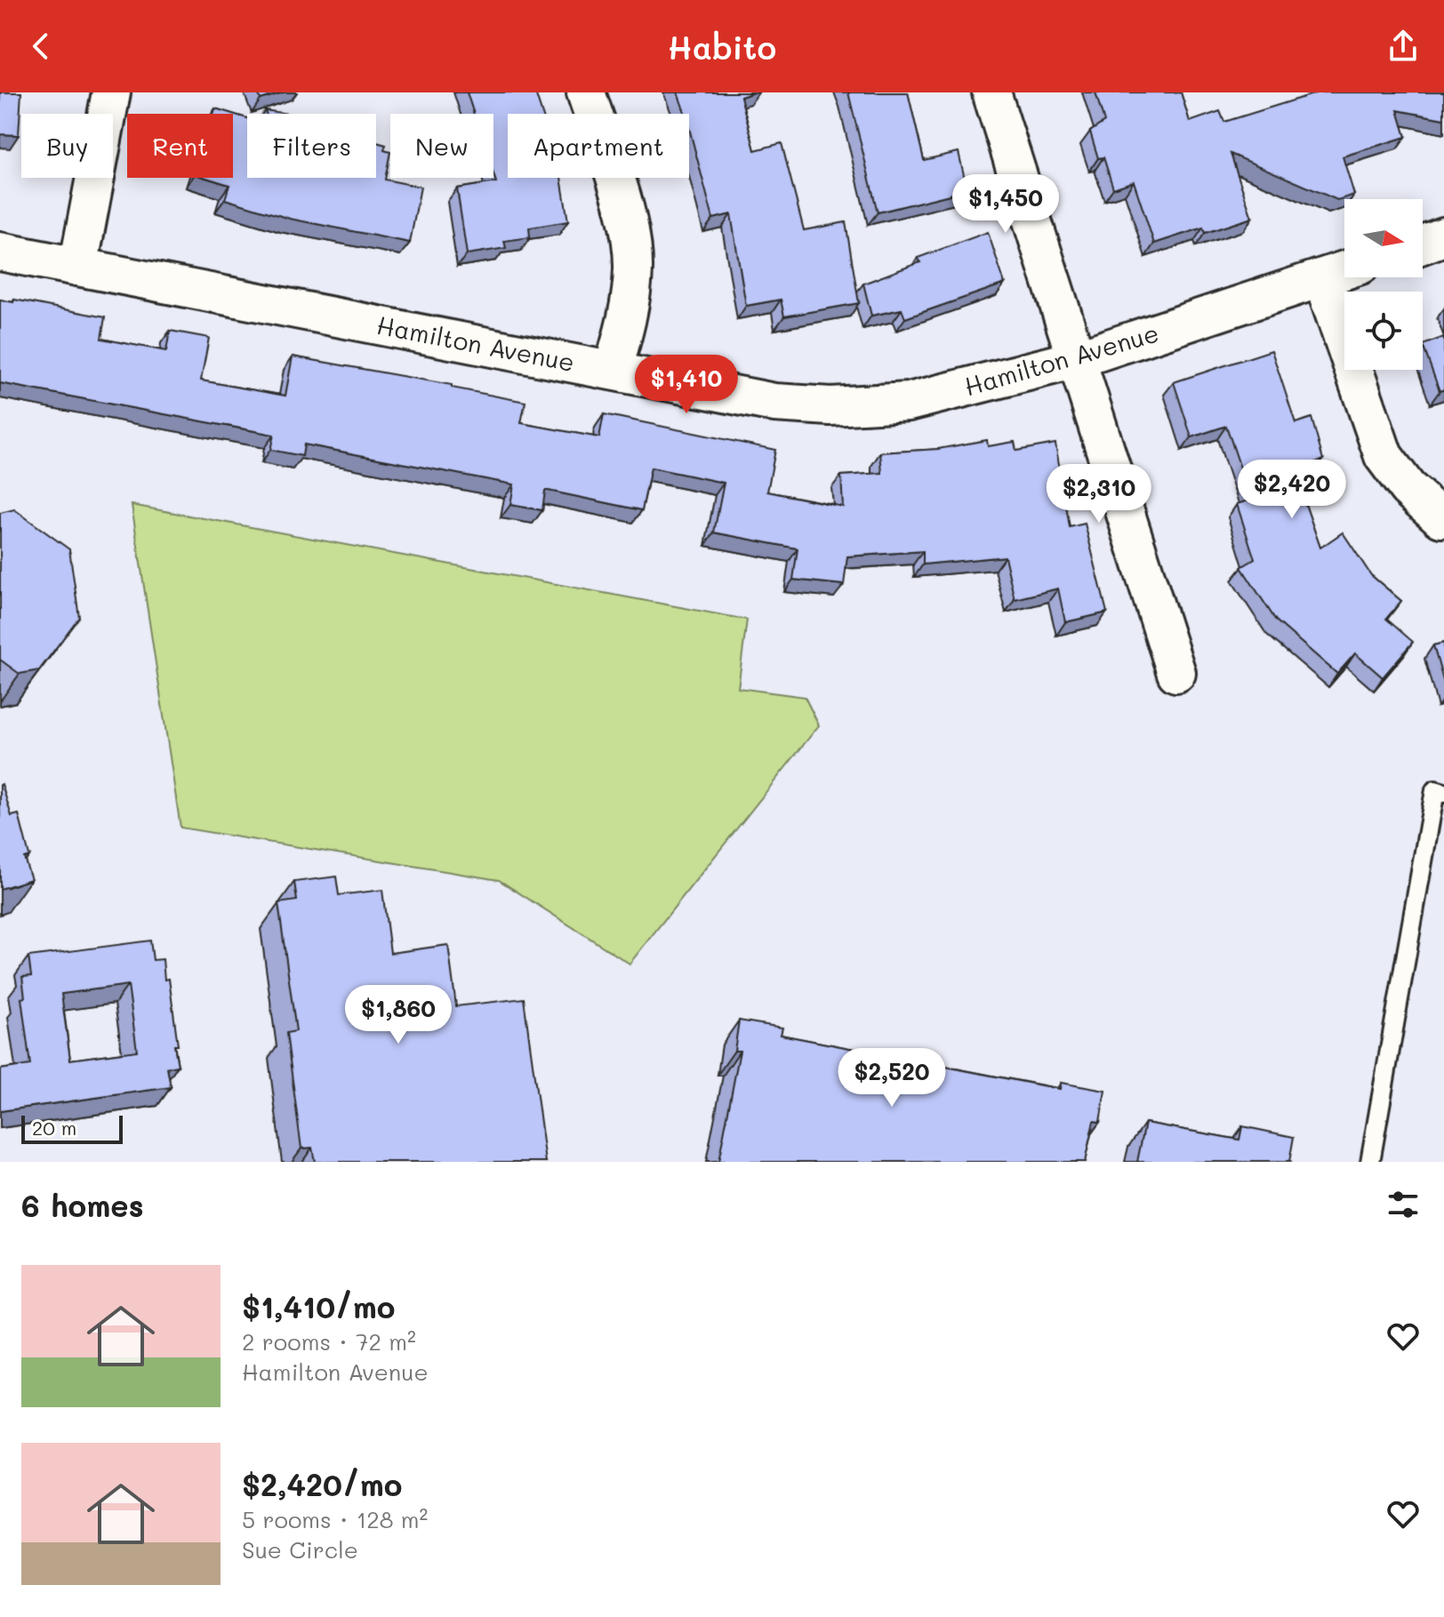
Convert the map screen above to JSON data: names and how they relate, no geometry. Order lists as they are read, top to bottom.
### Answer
{
  "streets": {
    "street": ["Hamilton Avenue"]
  },
  "scale_bar": "20 m",
  "north": "right",
  "page": {
    "header": "Habito",
    "chip": [
      "Buy",
      "Rent",
      "Filters",
      "New",
      "Apartment"
    ],
    "price": [
      "$1,450",
      "$1,410",
      "$2,420",
      "$2,310",
      "$1,860",
      "$2,520"
    ],
    "scale": "20 m",
    "heading": "6 homes",
    "list": [
      {
        "name": "$1,410/mo",
        "note": "2 rooms · 72 m² · Hamilton Avenue"
      },
      {
        "name": "$2,420/mo",
        "note": "5 rooms · 128 m² · Sue Circle"
      }
    ]
  }
}
